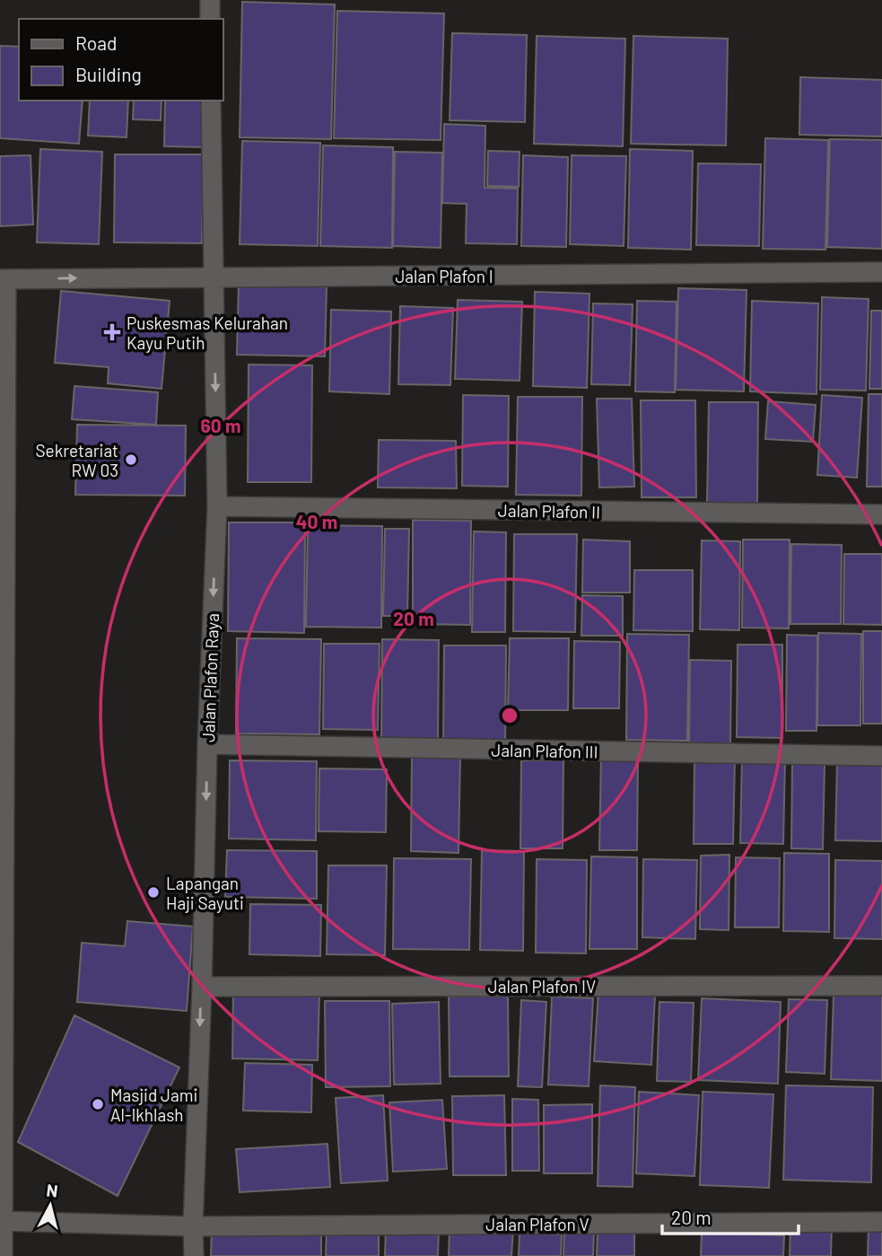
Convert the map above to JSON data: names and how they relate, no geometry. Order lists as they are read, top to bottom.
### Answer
{
  "streets": {
    "street": [
      "Jalan Plafon I",
      "Jalan Plafon II",
      "Jalan Plafon Raya",
      "Jalan Plafon III",
      "Jalan Plafon IV",
      "Jalan Plafon V"
    ]
  },
  "crossings": [
    ["Jalan Plafon I", "Jalan Plafon Raya"],
    ["Jalan Plafon II", "Jalan Plafon Raya"],
    ["Jalan Plafon Raya", "Jalan Plafon III"],
    ["Jalan Plafon Raya", "Jalan Plafon IV"],
    ["Jalan Plafon Raya", "Jalan Plafon V"]
  ],
  "one_way": ["Jalan Plafon Raya"],
  "places": {
    "health": ["Puskesmas Kelurahan Kayu Putih"],
    "other": ["Sekretariat RW 03", "Lapangan Haji Sayuti", "Masjid Jami Al-Ikhlash"]
  },
  "legend": ["Road", "Building"],
  "scale_bar": "20 m",
  "north": "top",
  "rings": ["60 m", "40 m", "20 m"]
}
